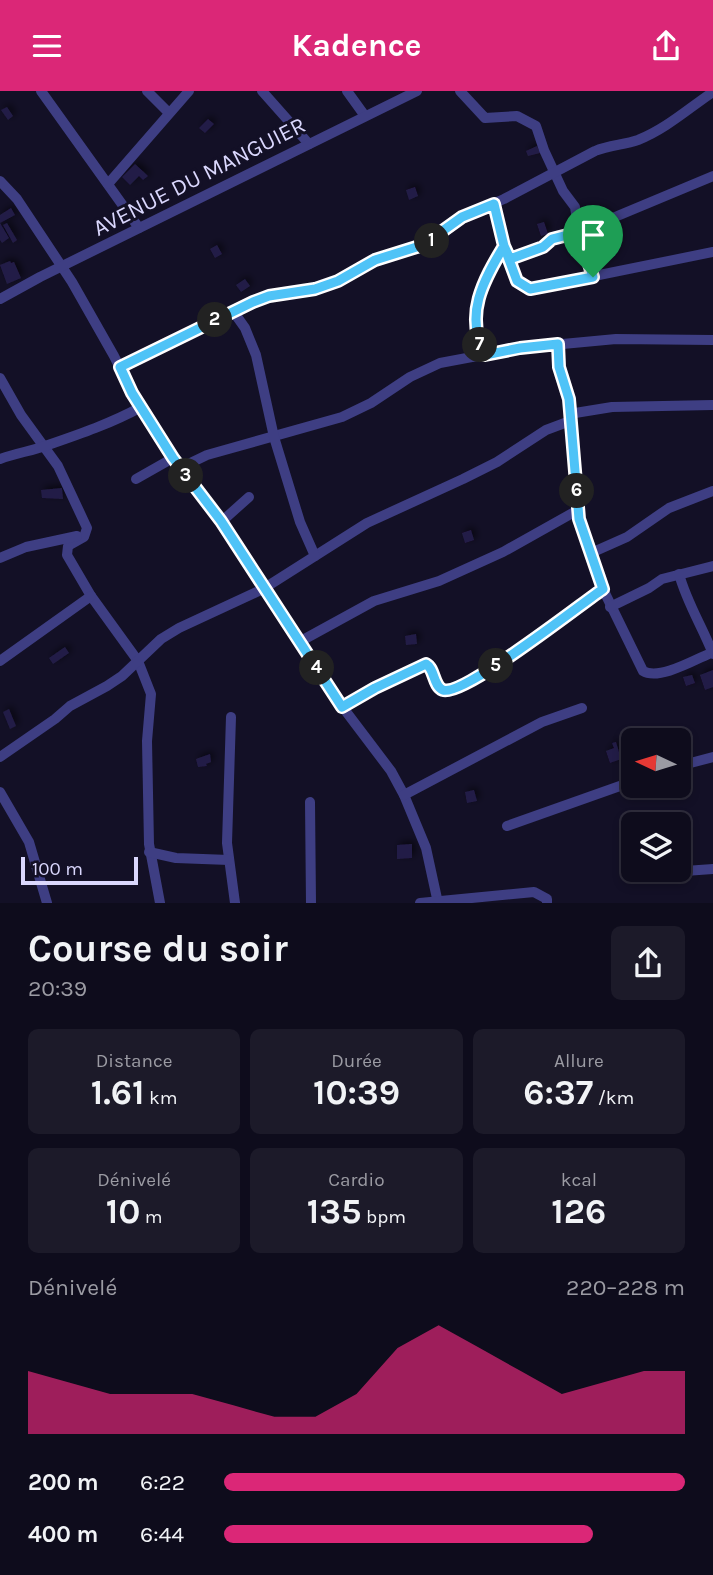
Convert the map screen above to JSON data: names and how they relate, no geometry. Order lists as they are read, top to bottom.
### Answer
{
  "streets": {
    "street": ["AVENUE DU MANGUIER"]
  },
  "scale_bar": "100 m",
  "north": "left",
  "page": {
    "header": "Kadence",
    "pins": [
      "1",
      "2",
      "7",
      "3",
      "6",
      "5",
      "4"
    ],
    "scale": "100 m",
    "heading": ["Course du soir", "20:39"],
    "stats": [
      ["Distance", "1.61 km"],
      ["Durée", "10:39"],
      ["Allure", "6:37 /km"],
      ["Dénivelé", "10 m"],
      ["Cardio", "135 bpm"],
      ["kcal", "126"]
    ],
    "chart": ["Dénivelé", "220–228 m"],
    "list": [
      {
        "name": "200 m",
        "note": "6:22"
      },
      {
        "name": "400 m",
        "note": "6:44"
      }
    ]
  }
}
